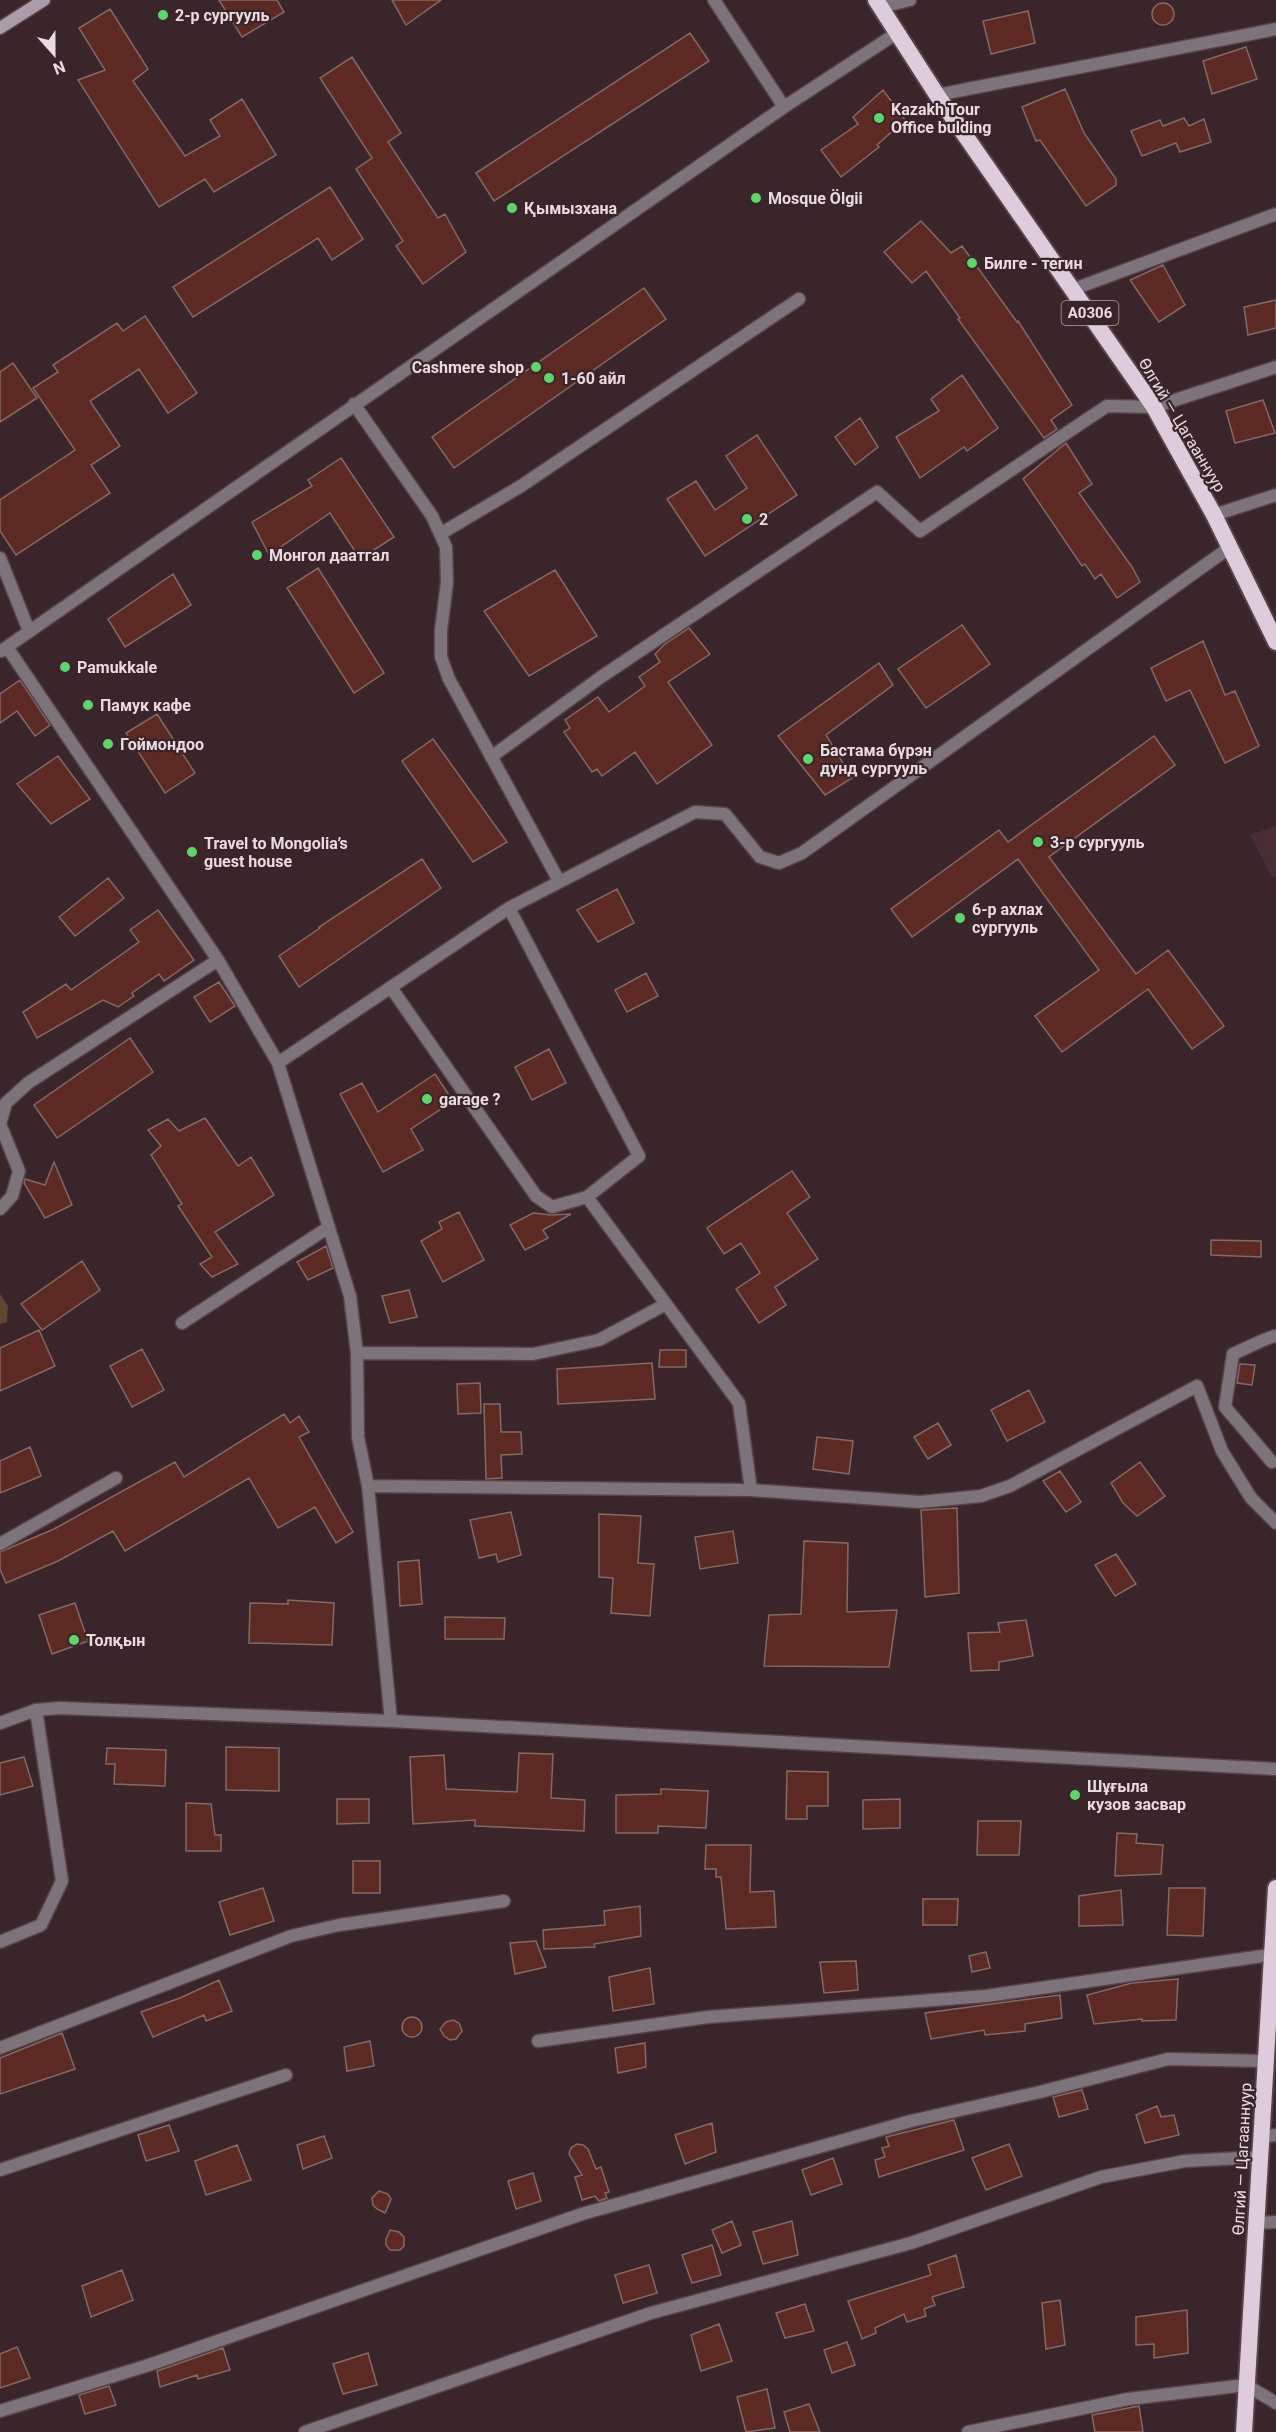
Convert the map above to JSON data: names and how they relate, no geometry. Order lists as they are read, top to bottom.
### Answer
{
  "streets": {
    "highway": ["A0306", "Өлгий — Цагааннуур"]
  },
  "places": [
    "2-р сургууль",
    "Kazakh Tour Office bulding",
    "Mosque Ölgii",
    "Қымызхана",
    "Билге - тегин",
    "Cashmere shop",
    "1-60 айл",
    "2",
    "Монгол даатгал",
    "Pamukkale",
    "Памук кафе",
    "Гоймондоо",
    "Бастама бүрэн дунд сургууль",
    "3-р сургууль",
    "Travel to Mongolia’s guest house",
    "6-р ахлах сургууль",
    "garage ?",
    "Толқын",
    "Шұғыла кузов засвар"
  ],
  "north": "bottom"
}
